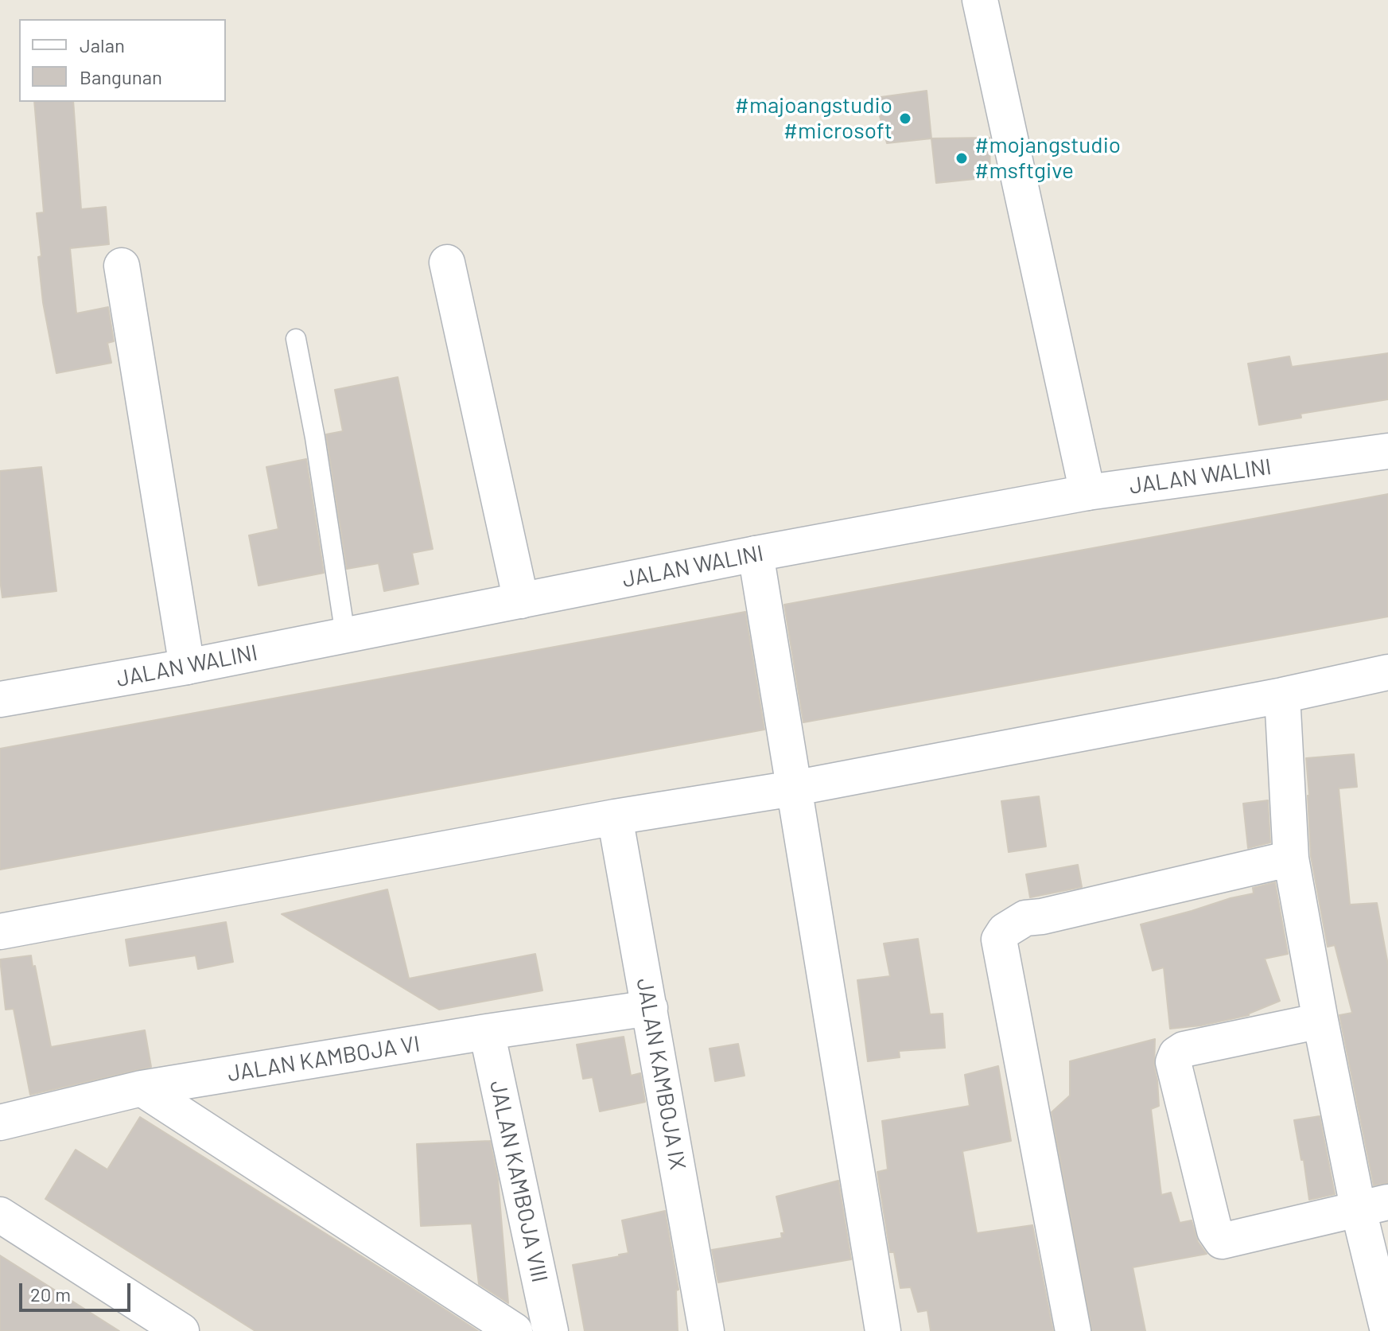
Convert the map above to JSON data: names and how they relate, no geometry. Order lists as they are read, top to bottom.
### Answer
{
  "streets": {
    "street": [
      "JALAN WALINI",
      "JALAN KAMBOJA VI",
      "JALAN KAMBOJA IX",
      "JALAN KAMBOJA VIII"
    ]
  },
  "crossings": [
    ["JALAN KAMBOJA VI", "JALAN KAMBOJA IX"],
    ["JALAN KAMBOJA VI", "JALAN KAMBOJA VIII"]
  ],
  "places": ["#majoangstudio #microsoft", "#mojangstudio #msftgive"],
  "legend": ["Jalan", "Bangunan"],
  "scale_bar": "20 m"
}
